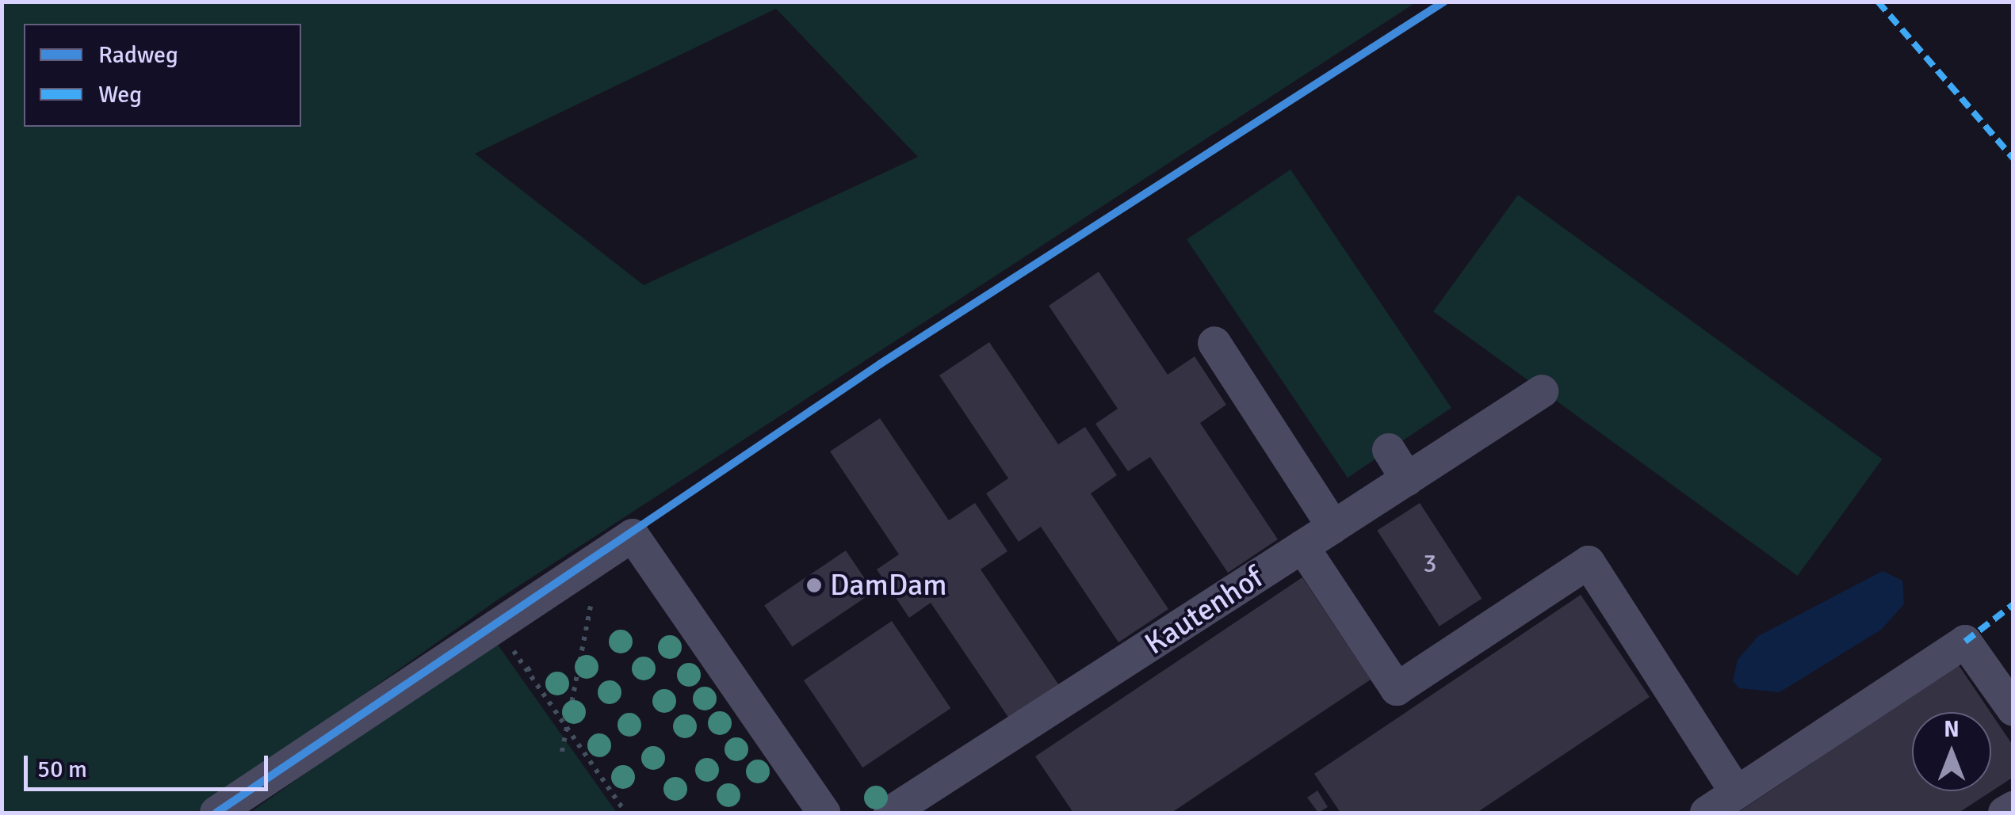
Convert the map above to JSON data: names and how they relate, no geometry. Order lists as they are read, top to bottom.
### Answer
{
  "streets": {
    "lane": ["Kautenhof"]
  },
  "places": ["DamDam"],
  "house_numbers": ["3"],
  "legend": ["Radweg", "Weg"],
  "scale_bar": "50 m",
  "north": "top"
}
